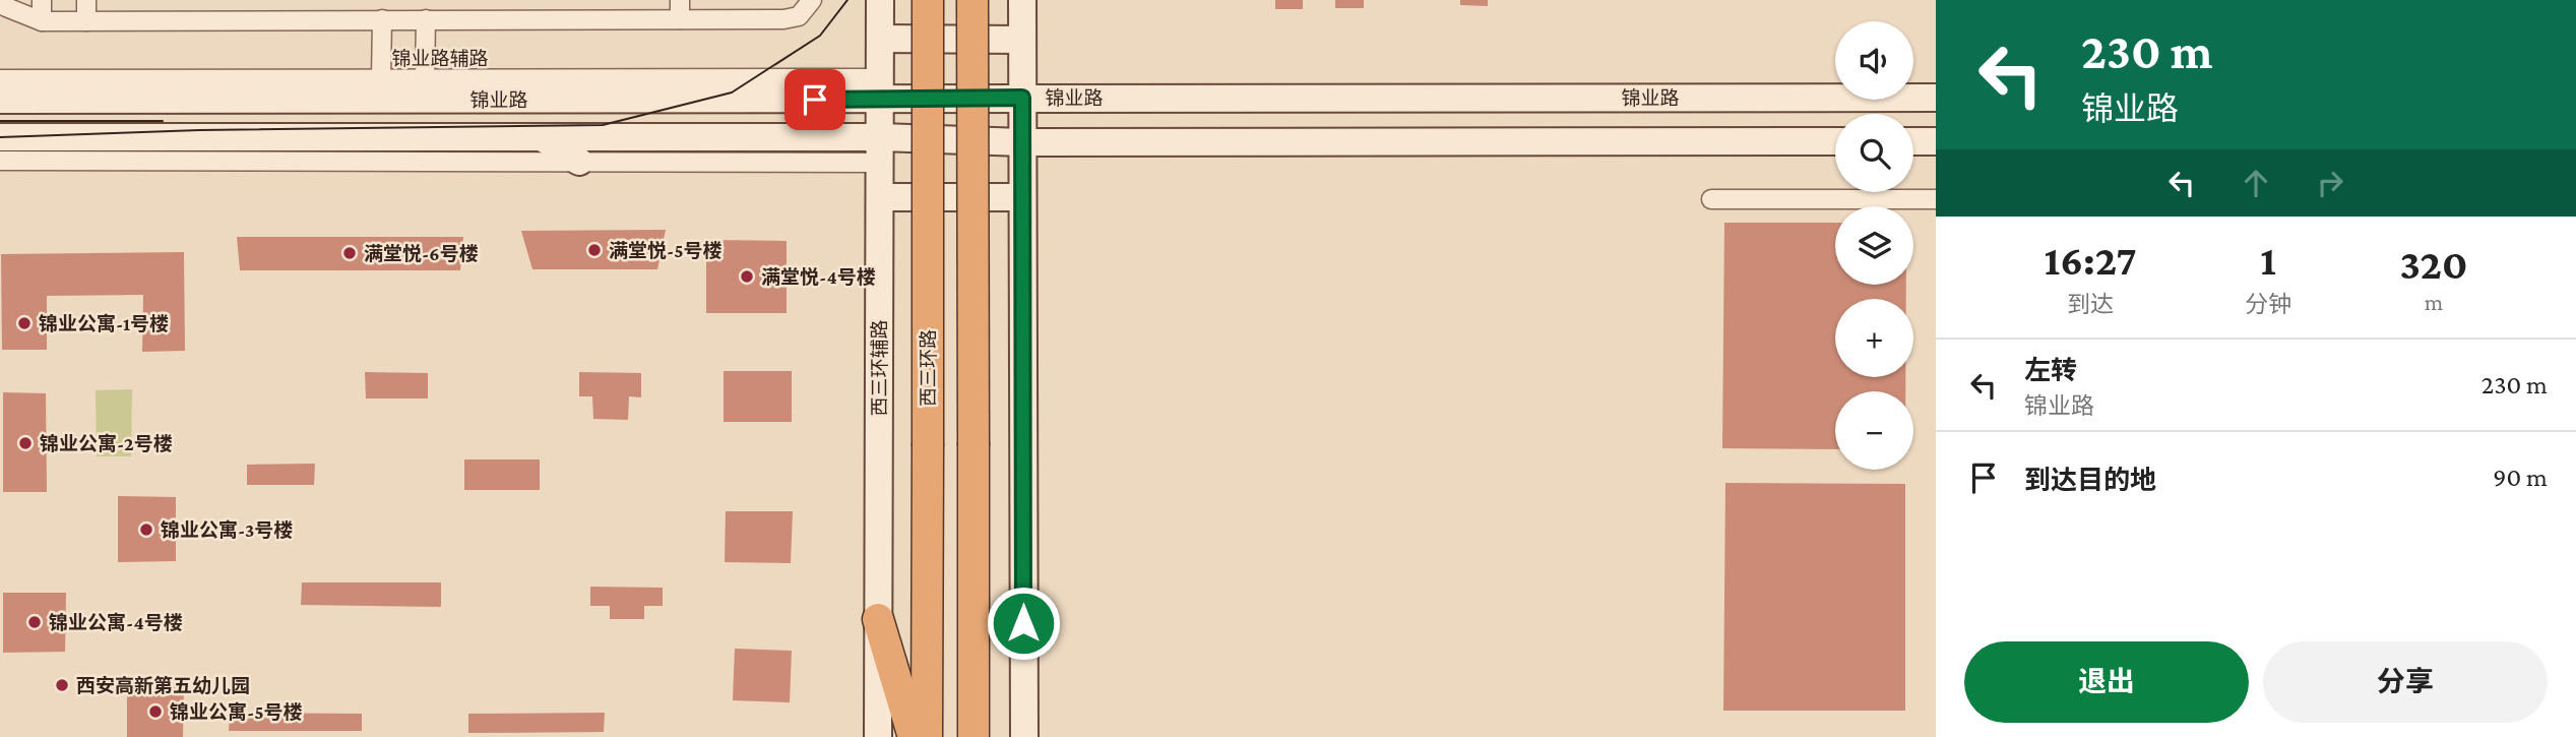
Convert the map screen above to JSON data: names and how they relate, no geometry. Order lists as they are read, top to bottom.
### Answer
{
  "streets": {
    "highway": ["西三环路"],
    "main road": ["锦业路", "西三环辅路"],
    "street": ["锦业路辅路"]
  },
  "crossings": [
    ["锦业路辅路", "锦业路"],
    ["锦业路", "西三环辅路"]
  ],
  "places": [
    "满堂悦-5号楼",
    "满堂悦-6号楼",
    "满堂悦-4号楼",
    "锦业公寓-1号楼",
    "锦业公寓-2号楼",
    "锦业公寓-3号楼",
    "锦业公寓-4号楼",
    "西安高新第五幼儿园",
    "锦业公寓-5号楼"
  ],
  "page": {
    "turn": ["230 m", "锦业路"],
    "map_buttons": ["+", "−"],
    "eta": [
      "16:27",
      "到达",
      "1",
      "分钟",
      "320",
      "m"
    ],
    "list": [
      {
        "name": "左转",
        "note": "锦业路",
        "value": "230 m"
      },
      {
        "name": "到达目的地",
        "value": "90 m"
      }
    ],
    "buttons": ["退出", "分享"]
  }
}
